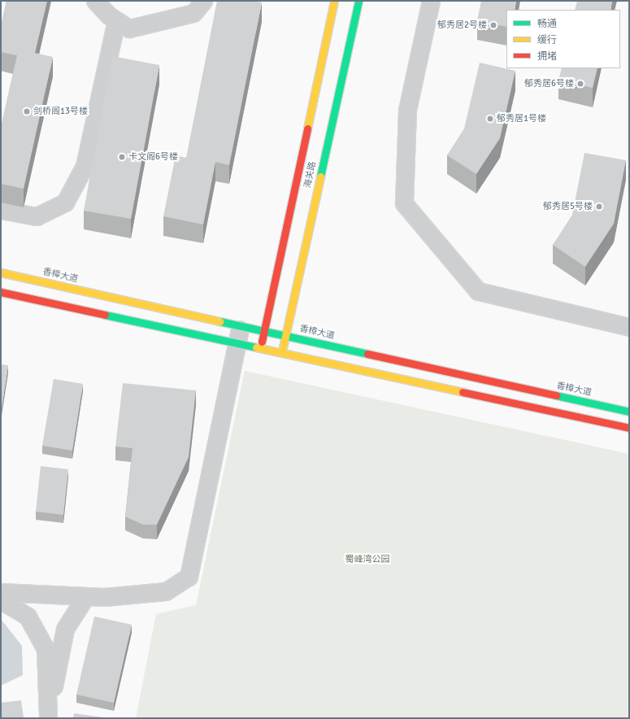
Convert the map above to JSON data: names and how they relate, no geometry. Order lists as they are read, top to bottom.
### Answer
{
  "streets": {
    "street": ["海关路", "香樟大道"]
  },
  "crossings": [
    ["海关路", "香樟大道"]
  ],
  "parks": ["蜀峰湾公园"],
  "places": [
    "郁秀居2号楼",
    "郁秀居6号楼",
    "剑桥阁13号楼",
    "郁秀居1号楼",
    "卡文阁6号楼",
    "郁秀居5号楼"
  ],
  "legend": ["畅通", "缓行", "拥堵"]
}
